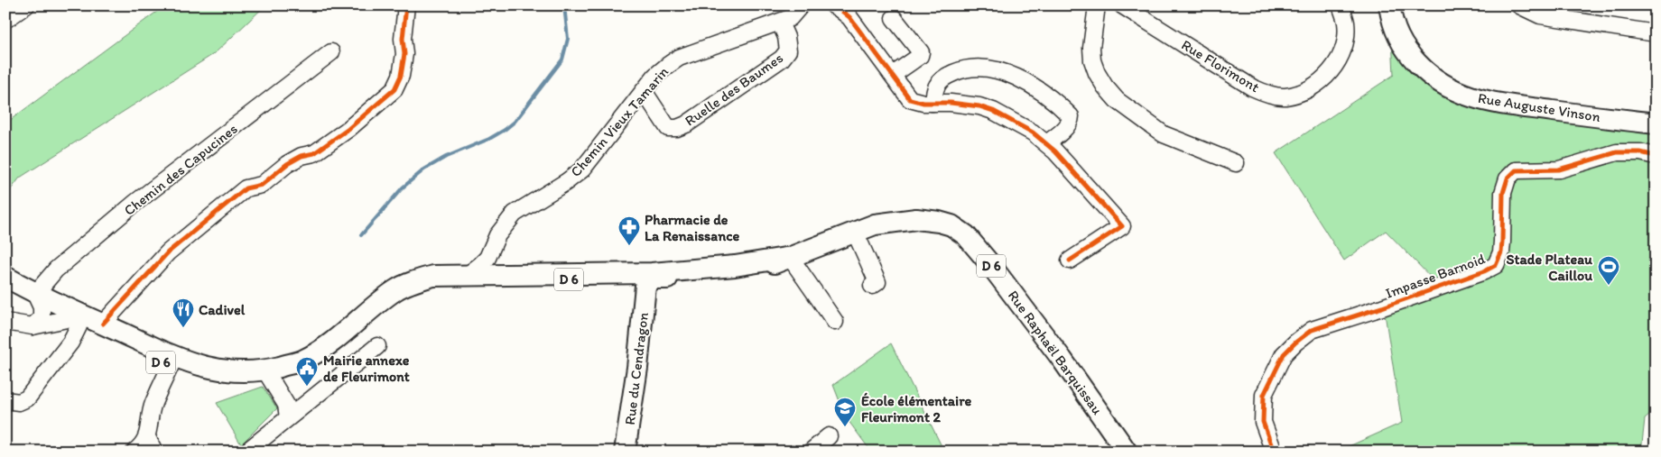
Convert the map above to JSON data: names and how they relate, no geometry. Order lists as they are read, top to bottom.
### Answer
{
  "streets": {
    "main road": [
      "Rue Auguste Vinson",
      "D 6",
      "Rue Raphaël Barquissau",
      "Rue du Cendragon"
    ],
    "street": [
      "Rue Florimont",
      "Ruelle des Baumes",
      "Chemin Vieux Tamarin",
      "Chemin des Capucines",
      "Impasse Barnoid"
    ]
  },
  "crossings": [
    ["Ruelle des Baumes", "Chemin Vieux Tamarin"],
    ["Chemin Vieux Tamarin", "Rue Raphaël Barquissau"],
    ["Chemin des Capucines", "Rue Raphaël Barquissau"],
    ["Rue Raphaël Barquissau", "Rue du Cendragon"]
  ],
  "places": {
    "pharmacy": ["Pharmacie de La Renaissance"],
    "sports": ["Stade Plateau Caillou"],
    "restaurant": ["Cadivel"],
    "public building": ["Mairie annexe de Fleurimont"],
    "school or university": ["École élémentaire Fleurimont 2"]
  }
}
